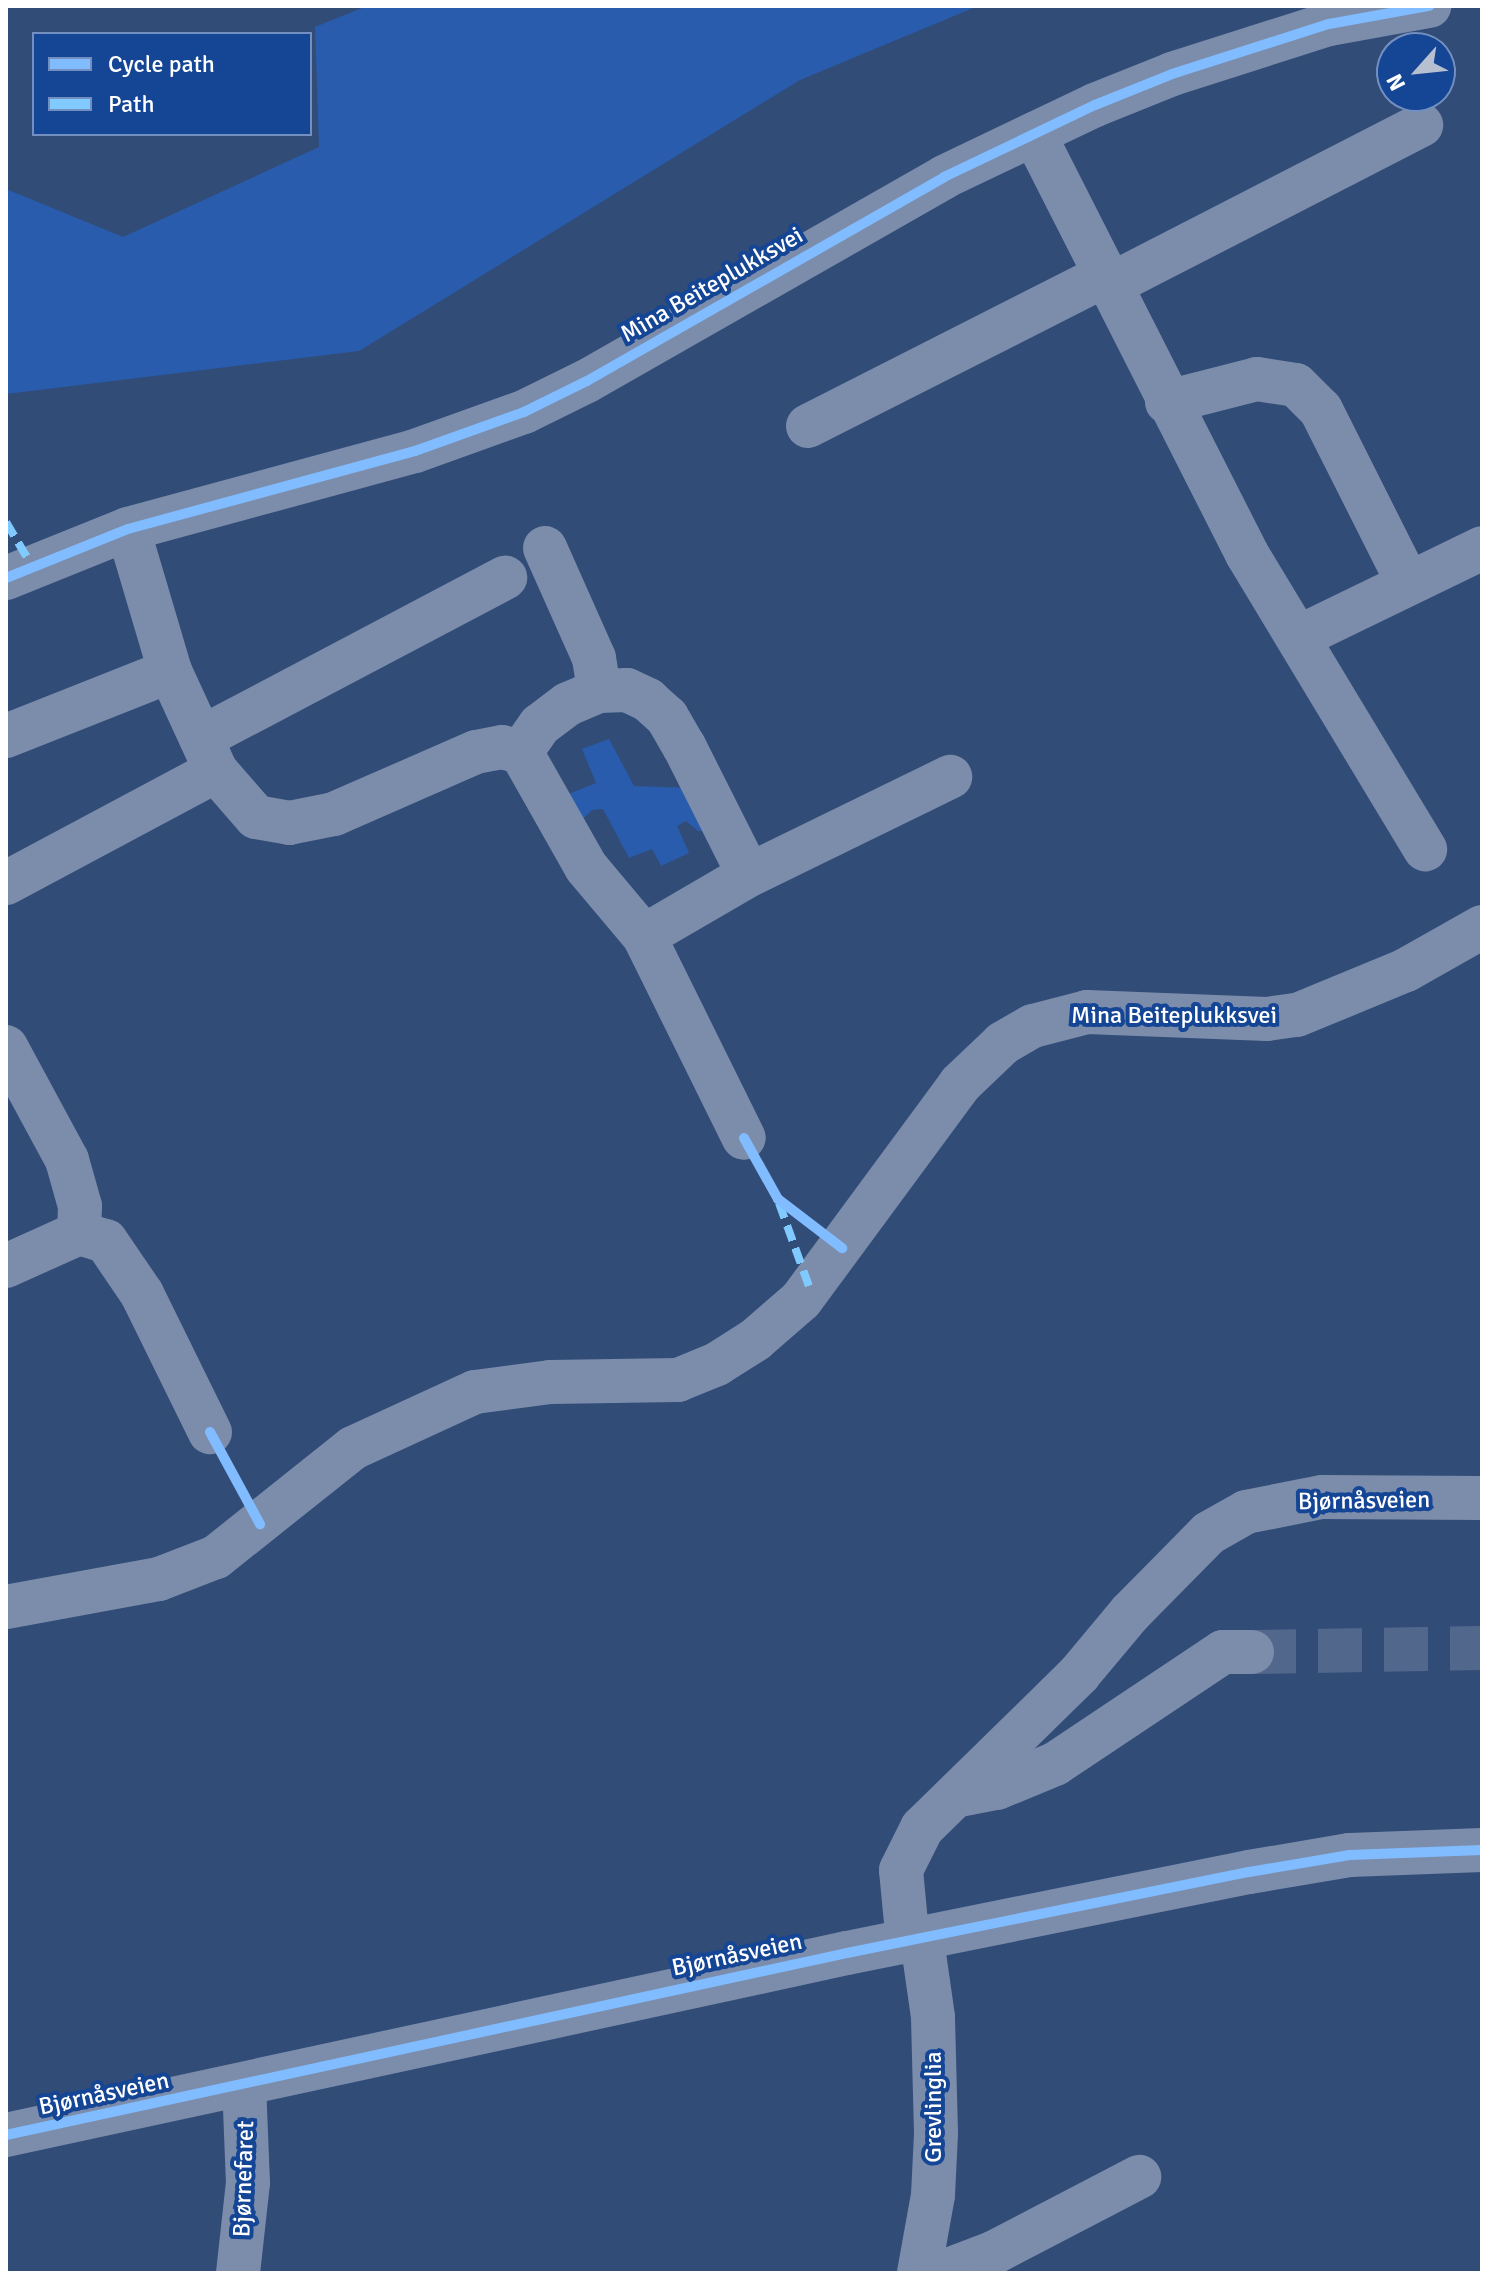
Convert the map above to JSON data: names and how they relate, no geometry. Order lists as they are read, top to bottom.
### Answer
{
  "streets": {
    "street": [
      "Mina Beiteplukksvei",
      "Bjørnåsveien",
      "Grevlinglia",
      "Bjørnefaret"
    ]
  },
  "crossings": [
    ["Bjørnåsveien", "Grevlinglia"],
    ["Bjørnåsveien", "Bjørnefaret"]
  ],
  "legend": ["Cycle path", "Path"],
  "north": "bottom left"
}
